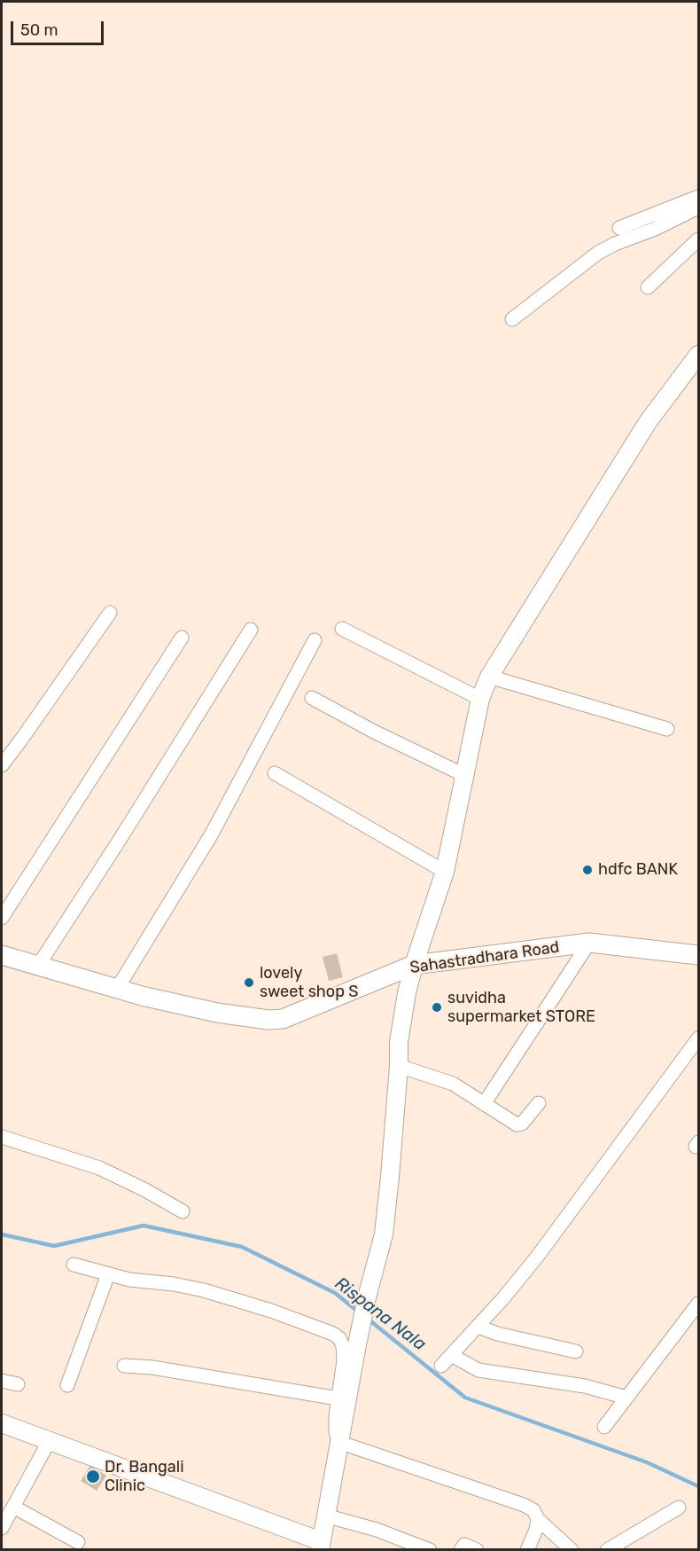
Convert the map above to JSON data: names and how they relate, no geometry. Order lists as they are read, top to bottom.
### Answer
{
  "streets": {
    "main road": ["Sahastradhara Road"]
  },
  "water": ["Rispana Nala"],
  "places": [
    "hdfc BANK",
    "lovely sweet shop S",
    "suvidha supermarket STORE",
    "Dr. Bangali Clinic"
  ],
  "scale_bar": "50 m"
}
